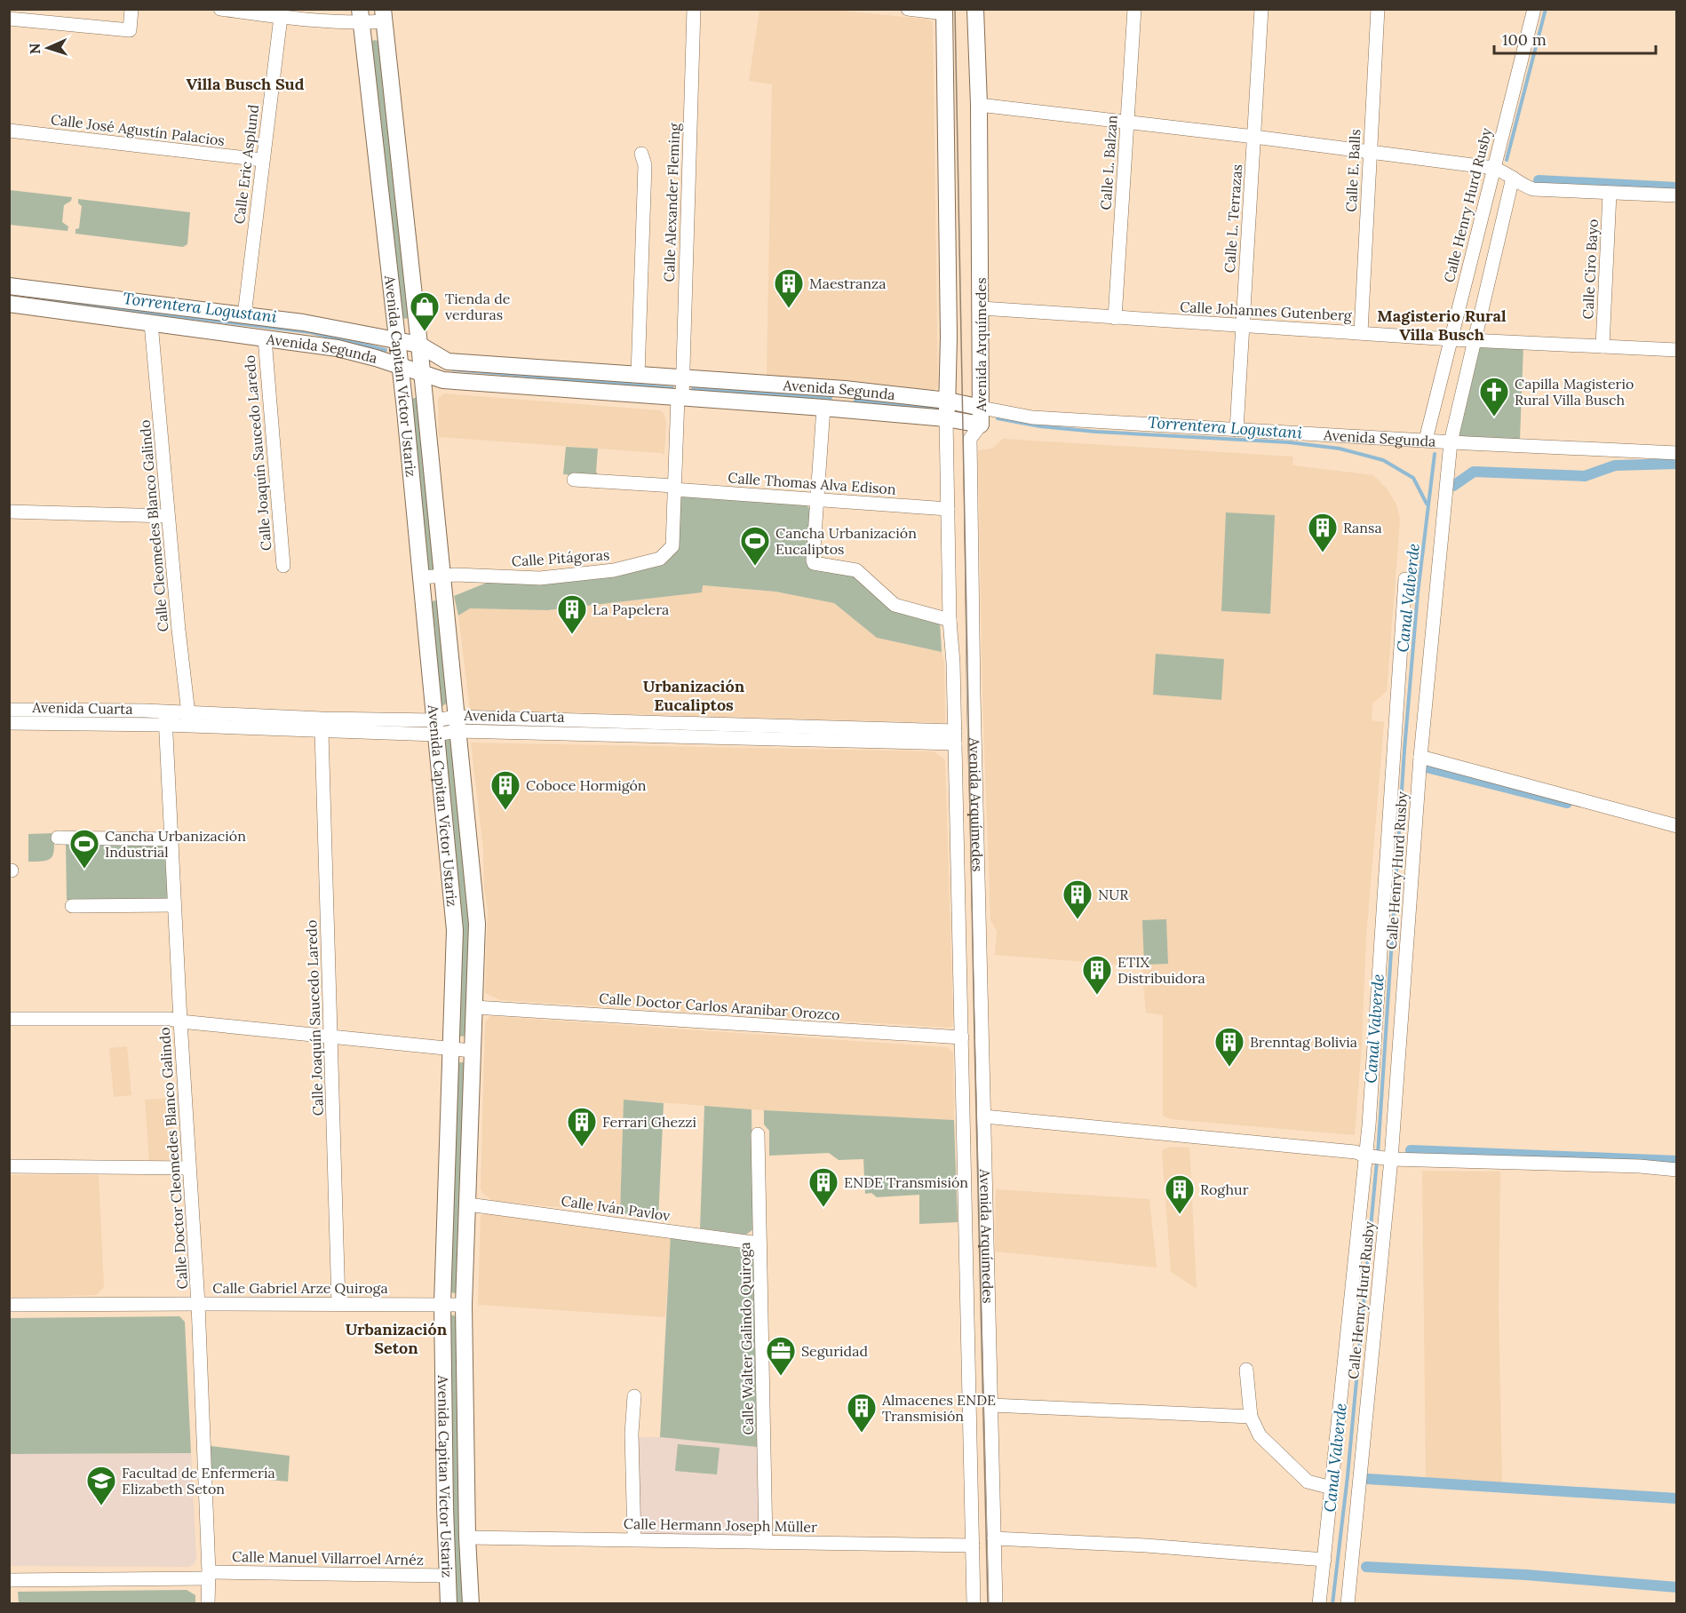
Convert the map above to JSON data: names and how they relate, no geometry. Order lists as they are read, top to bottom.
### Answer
{
  "streets": {
    "main road": ["Avenida Arquímedes", "Avenida Segunda", "Avenida Capitan Víctor Ustariz"],
    "street": [
      "Calle José Agustín Palacios",
      "Calle L. Balzan",
      "Calle Eric Asplund",
      "Calle E. Balls",
      "Calle Alexander Fleming",
      "Calle Henry Hurd Rusby",
      "Calle L. Terrazas",
      "Calle Ciro Bayo",
      "Calle Johannes Gutenberg",
      "Calle Joaquín Saucedo Laredo",
      "Calle Thomas Alva Edison",
      "Calle Cleomedes Blanco Galindo",
      "Calle Pitágoras",
      "Avenida Cuarta",
      "Calle Doctor Carlos Aranibar Orozco",
      "Calle Doctor Cleomedes Blanco Galindo",
      "Calle Iván Pavlov",
      "Calle Gabriel Arze Quiroga",
      "Calle Walter Galindo Quiroga",
      "Calle Hermann Joseph Müller",
      "Calle Manuel Villarroel Arnéz"
    ]
  },
  "crossings": [
    ["Calle José Agustín Palacios", "Calle Eric Asplund"],
    ["Calle L. Balzan", "Calle Johannes Gutenberg"],
    ["Calle Eric Asplund", "Avenida Segunda"],
    ["Calle E. Balls", "Calle Johannes Gutenberg"],
    ["Calle Alexander Fleming", "Avenida Segunda"],
    ["Calle Alexander Fleming", "Calle Thomas Alva Edison"],
    ["Calle Alexander Fleming", "Calle Pitágoras"],
    ["Calle Henry Hurd Rusby", "Calle Johannes Gutenberg"],
    ["Calle Henry Hurd Rusby", "Avenida Segunda"],
    ["Calle L. Terrazas", "Calle Johannes Gutenberg"],
    ["Calle L. Terrazas", "Avenida Segunda"],
    ["Calle Ciro Bayo", "Calle Johannes Gutenberg"],
    ["Calle Johannes Gutenberg", "Avenida Arquímedes"],
    ["Avenida Arquímedes", "Avenida Segunda"],
    ["Avenida Arquímedes", "Calle Thomas Alva Edison"],
    ["Avenida Arquímedes", "Avenida Cuarta"],
    ["Avenida Arquímedes", "Calle Doctor Carlos Aranibar Orozco"],
    ["Avenida Arquímedes", "Calle Hermann Joseph Müller"],
    ["Avenida Segunda", "Avenida Capitan Víctor Ustariz"],
    ["Avenida Segunda", "Calle Joaquín Saucedo Laredo"],
    ["Avenida Segunda", "Calle Cleomedes Blanco Galindo"],
    ["Avenida Capitan Víctor Ustariz", "Calle Pitágoras"],
    ["Avenida Capitan Víctor Ustariz", "Avenida Cuarta"],
    ["Avenida Capitan Víctor Ustariz", "Calle Doctor Carlos Aranibar Orozco"],
    ["Avenida Capitan Víctor Ustariz", "Calle Iván Pavlov"],
    ["Avenida Capitan Víctor Ustariz", "Calle Gabriel Arze Quiroga"],
    ["Avenida Capitan Víctor Ustariz", "Calle Hermann Joseph Müller"],
    ["Avenida Capitan Víctor Ustariz", "Calle Manuel Villarroel Arnéz"],
    ["Calle Joaquín Saucedo Laredo", "Avenida Cuarta"],
    ["Calle Joaquín Saucedo Laredo", "Calle Gabriel Arze Quiroga"],
    ["Calle Cleomedes Blanco Galindo", "Avenida Cuarta"],
    ["Avenida Cuarta", "Calle Doctor Cleomedes Blanco Galindo"],
    ["Calle Doctor Cleomedes Blanco Galindo", "Calle Gabriel Arze Quiroga"],
    ["Calle Doctor Cleomedes Blanco Galindo", "Calle Manuel Villarroel Arnéz"],
    ["Calle Iván Pavlov", "Calle Walter Galindo Quiroga"],
    ["Calle Walter Galindo Quiroga", "Calle Hermann Joseph Müller"]
  ],
  "districts": [
    "Villa Busch Sud",
    "Magisterio Rural Villa Busch",
    "Urbanización Eucaliptos",
    "Urbanización Seton"
  ],
  "water": ["Torrentera Logustani", "Canal Valverde"],
  "places": {
    "building": [
      "Maestranza",
      "Ransa",
      "La Papelera",
      "Coboce Hormigón",
      "NUR",
      "ETIX Distribuidora",
      "Brenntag Bolivia",
      "Ferrari Ghezzi",
      "ENDE Transmisión",
      "Roghur",
      "Almacenes ENDE Transmisión"
    ],
    "shop": ["Tienda de verduras"],
    "church": ["Capilla Magisterio Rural Villa Busch"],
    "sports": ["Cancha Urbanización Eucaliptos", "Cancha Urbanización Industrial"],
    "office": ["Seguridad"],
    "school or university": ["Facultad de Enfermería Elizabeth Seton"]
  },
  "scale_bar": "100 m",
  "north": "left"
}
